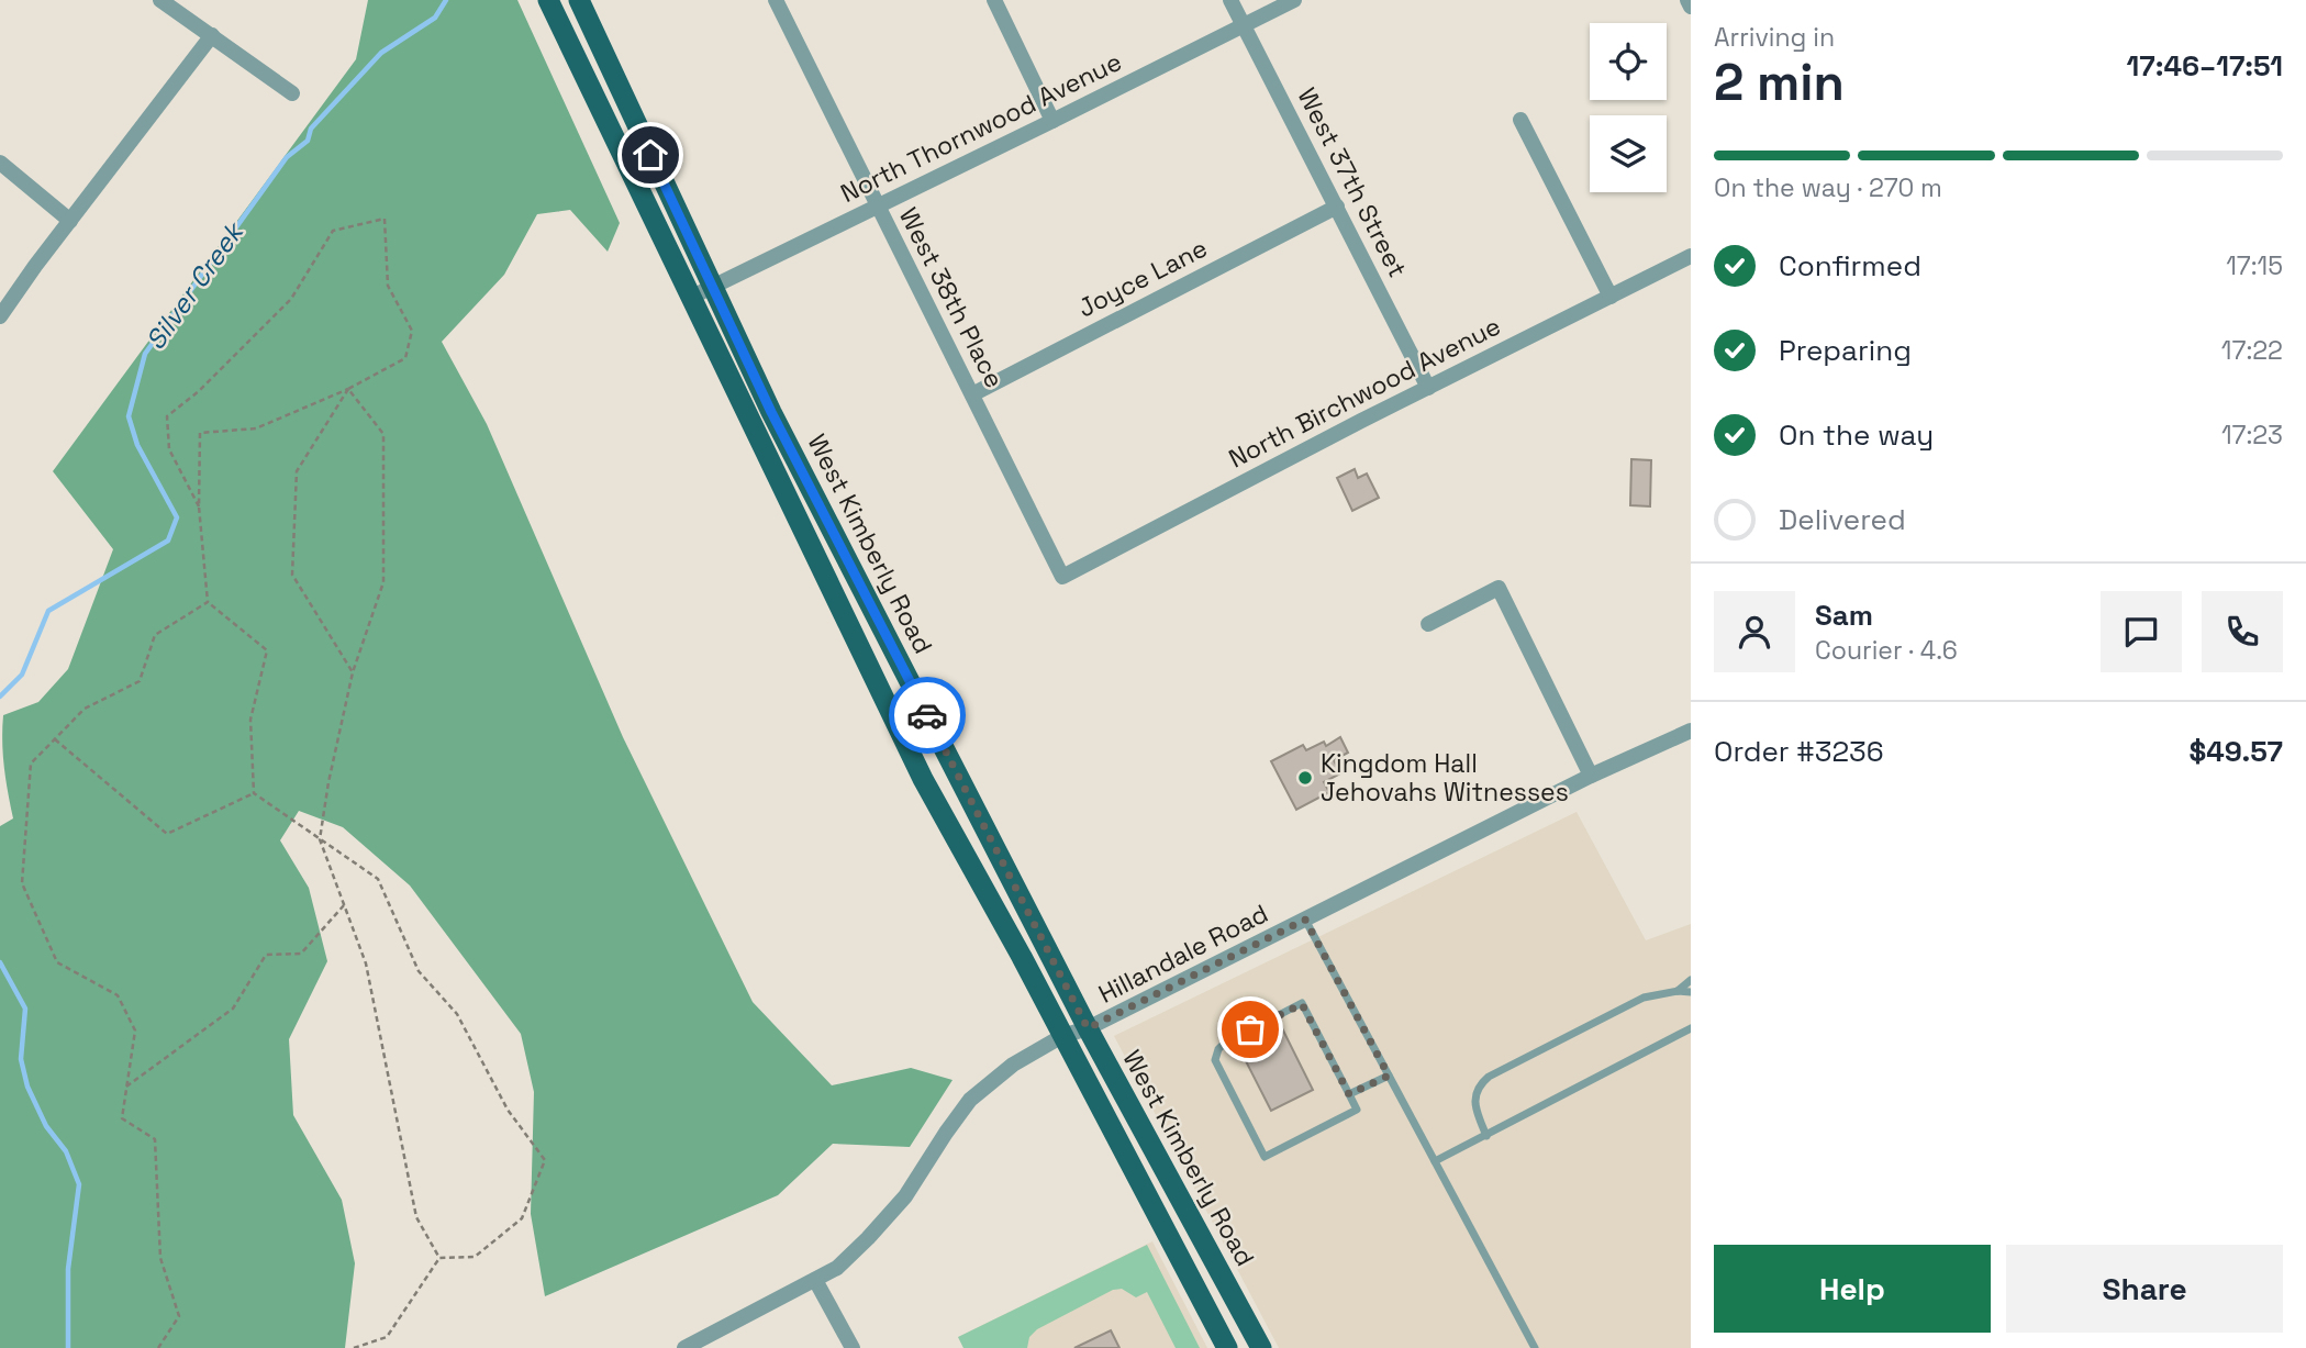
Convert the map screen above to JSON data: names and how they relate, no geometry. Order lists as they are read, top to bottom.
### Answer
{
  "streets": {
    "main road": ["West Kimberly Road"],
    "street": [
      "North Thornwood Avenue",
      "West 37th Street",
      "Joyce Lane",
      "West 38th Place",
      "North Birchwood Avenue",
      "Hillandale Road"
    ]
  },
  "crossings": [
    ["North Thornwood Avenue", "West 37th Street"],
    ["North Thornwood Avenue", "West 38th Place"],
    ["North Thornwood Avenue", "West Kimberly Road"],
    ["West 37th Street", "Joyce Lane"],
    ["West 37th Street", "North Birchwood Avenue"],
    ["Joyce Lane", "West 38th Place"],
    ["West 38th Place", "North Birchwood Avenue"],
    ["West Kimberly Road", "Hillandale Road"]
  ],
  "water": ["Silver Creek"],
  "places": ["Kingdom Hall Jehovahs Witnesses"],
  "page": {
    "heading": ["2 min", "Arriving in", "17:46–17:51"],
    "panel": [
      "Sam",
      "Courier · 4.6",
      "Order #3236",
      "$49.57"
    ],
    "bar": "On the way · 270 m",
    "list": [
      ["Confirmed", "17:15"],
      ["Preparing", "17:22"],
      ["On the way", "17:23"],
      "Delivered"
    ],
    "buttons": ["Help", "Share"]
  }
}
